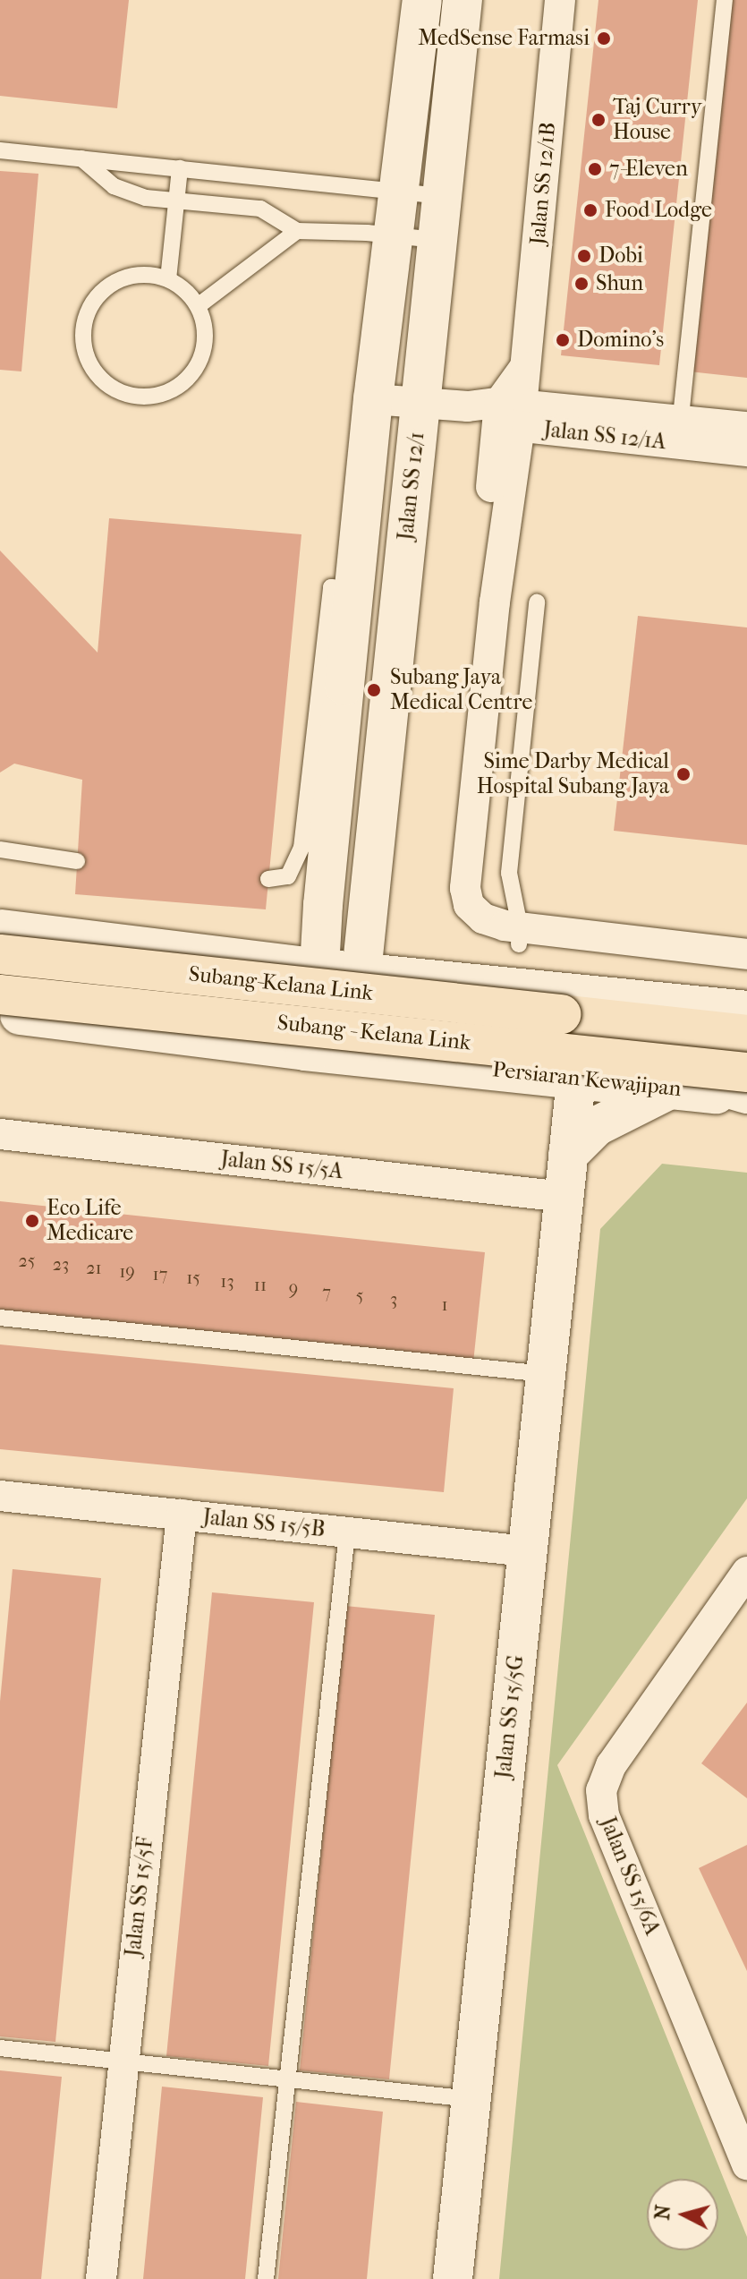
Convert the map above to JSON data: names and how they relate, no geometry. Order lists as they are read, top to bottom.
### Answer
{
  "streets": {
    "main road": ["Subang-Kelana Link", "Subang - Kelana Link"],
    "street": [
      "Jalan SS 12/1B",
      "Jalan SS 12/1A",
      "Jalan SS 12/1",
      "Persiaran Kewajipan",
      "Jalan SS 15/5A",
      "Jalan SS 15/5B",
      "Jalan SS 15/5G",
      "Jalan SS 15/6A",
      "Jalan SS 15/5F"
    ]
  },
  "crossings": [
    ["Jalan SS 12/1B", "Jalan SS 12/1A"],
    ["Jalan SS 12/1A", "Jalan SS 12/1"],
    ["Jalan SS 12/1", "Persiaran Kewajipan"],
    ["Persiaran Kewajipan", "Jalan SS 15/5G"],
    ["Jalan SS 15/5A", "Jalan SS 15/5G"],
    ["Jalan SS 15/5B", "Jalan SS 15/5G"],
    ["Jalan SS 15/5B", "Jalan SS 15/5F"]
  ],
  "places": [
    "MedSense Farmasi",
    "Taj Curry House",
    "7-Eleven",
    "Food Lodge",
    "Dobi",
    "Shun",
    "Domino's",
    "Subang Jaya Medical Centre",
    "Sime Darby Medical Hospital Subang Jaya",
    "Eco Life Medicare"
  ],
  "house_numbers": [
    "25",
    "23",
    "21",
    "19",
    "17",
    "15",
    "13",
    "11",
    "9",
    "7",
    "5",
    "3",
    "1"
  ],
  "north": "left"
}
